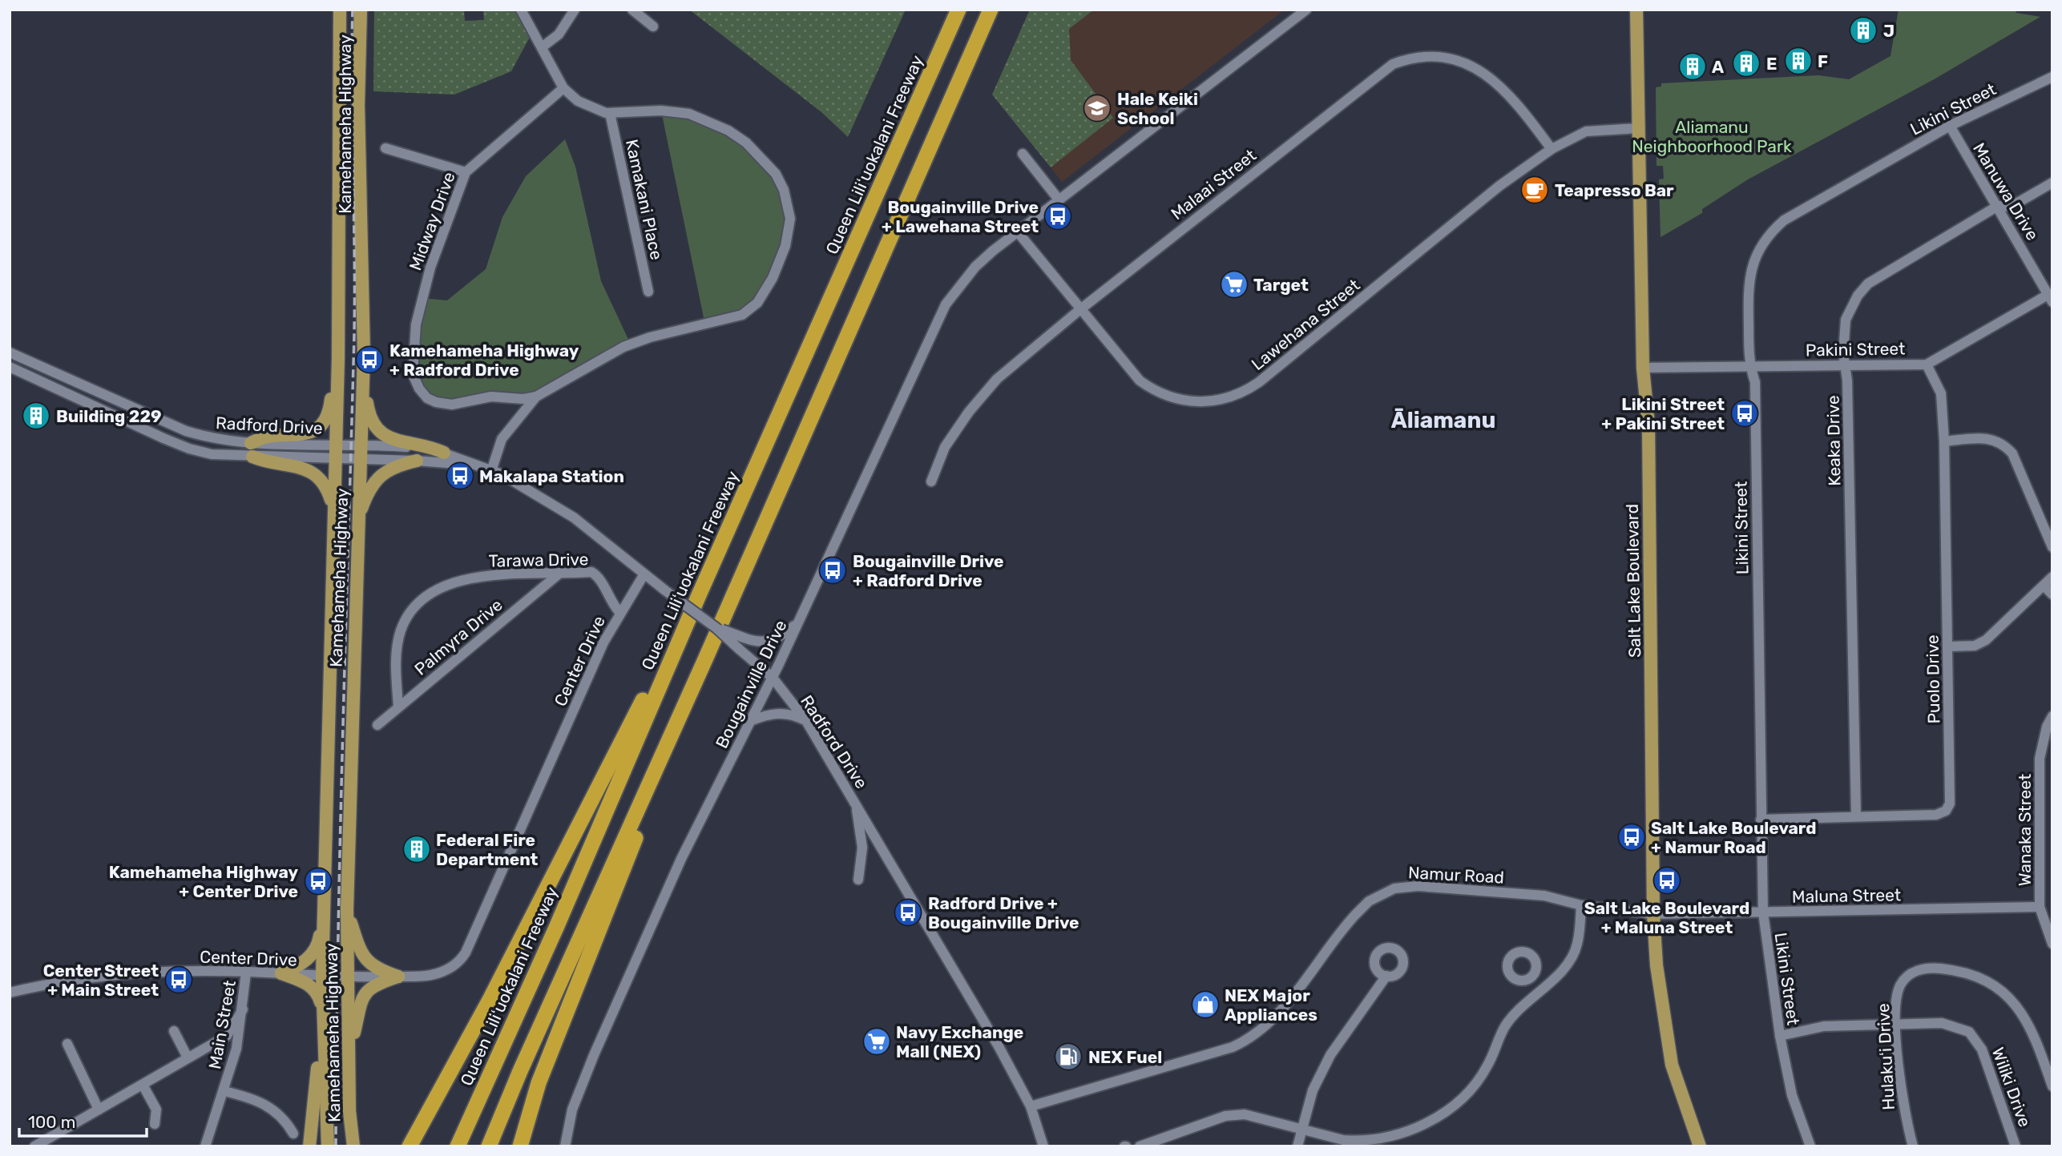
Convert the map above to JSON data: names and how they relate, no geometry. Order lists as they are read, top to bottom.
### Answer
{
  "streets": {
    "highway": ["Queen Liliʻuokalani Freeway"],
    "main road": ["Kamehameha Highway", "Salt Lake Boulevard"],
    "street": [
      "Likini Street",
      "Malaai Street",
      "Manuwa Drive",
      "Kamakani Place",
      "Midway Drive",
      "Lawehana Street",
      "Pakini Street",
      "Radford Drive",
      "Keaka Drive",
      "Tarawa Drive",
      "Palmyra Drive",
      "Center Drive",
      "Puolo Drive",
      "Bougainville Drive",
      "Wanaka Street",
      "Namur Road",
      "Maluna Street",
      "Main Street",
      "Hulakuʻi Drive",
      "Wiliki Drive"
    ]
  },
  "crossings": [
    ["Likini Street", "Manuwa Drive"],
    ["Likini Street", "Pakini Street"],
    ["Likini Street", "Puolo Drive"],
    ["Likini Street", "Maluna Street"],
    ["Likini Street", "Wiliki Drive"],
    ["Kamehameha Highway", "Radford Drive"],
    ["Kamehameha Highway", "Center Drive"],
    ["Malaai Street", "Lawehana Street"],
    ["Manuwa Drive", "Pakini Street"],
    ["Manuwa Drive", "Keaka Drive"],
    ["Lawehana Street", "Salt Lake Boulevard"],
    ["Lawehana Street", "Bougainville Drive"],
    ["Pakini Street", "Keaka Drive"],
    ["Pakini Street", "Salt Lake Boulevard"],
    ["Pakini Street", "Puolo Drive"],
    ["Radford Drive", "Center Drive"],
    ["Radford Drive", "Bougainville Drive"],
    ["Radford Drive", "Namur Road"],
    ["Keaka Drive", "Puolo Drive"],
    ["Tarawa Drive", "Palmyra Drive"],
    ["Tarawa Drive", "Center Drive"],
    ["Salt Lake Boulevard", "Namur Road"],
    ["Salt Lake Boulevard", "Maluna Street"],
    ["Center Drive", "Main Street"],
    ["Wanaka Street", "Maluna Street"],
    ["Namur Road", "Maluna Street"],
    ["Hulakuʻi Drive", "Wiliki Drive"]
  ],
  "districts": ["Āliamanu"],
  "parks": ["Aliamanu Neighboorhood Park"],
  "places": {
    "building": [
      "J",
      "F",
      "E",
      "A",
      "Building 229",
      "Federal Fire Department"
    ],
    "school or university": ["Hale Keiki School"],
    "cafe": ["Teapresso Bar"],
    "bus stop": [
      "Bougainville Drive + Lawehana Street",
      "Kamehameha Highway + Radford Drive",
      "Likini Street + Pakini Street",
      "Makalapa Station",
      "Bougainville Drive + Radford Drive",
      "Salt Lake Boulevard + Namur Road",
      "Salt Lake Boulevard + Maluna Street",
      "Kamehameha Highway + Center Drive",
      "Radford Drive + Bougainville Drive",
      "Center Street + Main Street"
    ],
    "supermarket": ["Target", "Navy Exchange Mall (NEX)"],
    "shop": ["NEX Major Appliances"],
    "fuel station": ["NEX Fuel"]
  },
  "scale_bar": "100 m"
}
